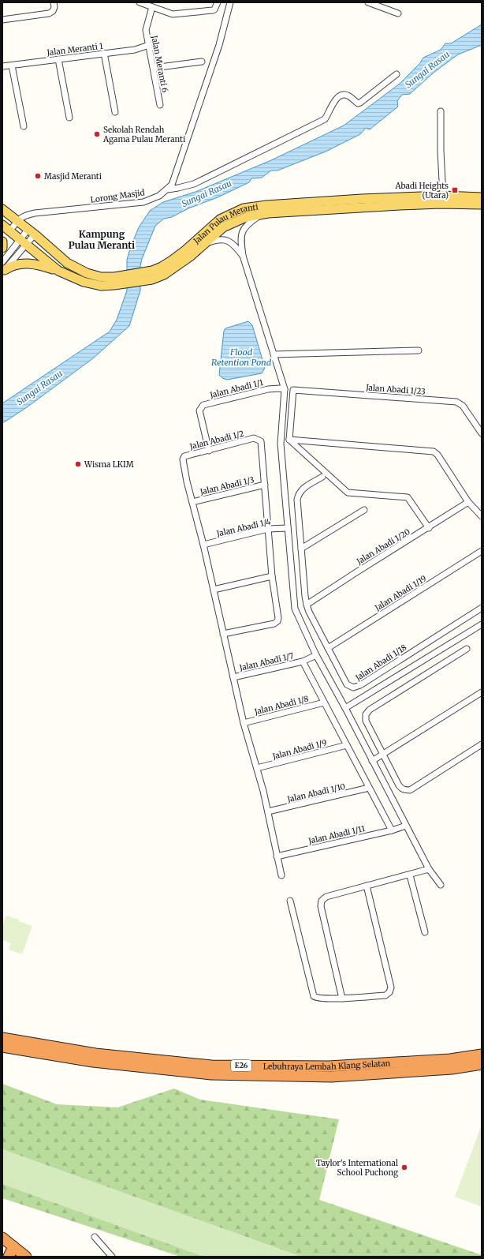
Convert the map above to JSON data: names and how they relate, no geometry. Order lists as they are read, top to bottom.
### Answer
{
  "streets": {
    "highway": ["Lebuhraya Lembah Klang Selatan", "E26"],
    "main road": ["Jalan Pulau Meranti"],
    "street": [
      "Jalan Meranti 1",
      "Jalan Meranti 6",
      "Lorong Masjid",
      "Jalan Abadi 1/1",
      "Jalan Abadi 1/23",
      "Jalan Abadi 1/2",
      "Jalan Abadi 1/3",
      "Jalan Abadi 1/4",
      "Jalan Abadi 1/20",
      "Jalan Abadi 1/19",
      "Jalan Abadi 1/7",
      "Jalan Abadi 1/18",
      "Jalan Abadi 1/8",
      "Jalan Abadi 1/9",
      "Jalan Abadi 1/10",
      "Jalan Abadi 1/11"
    ]
  },
  "crossings": [
    ["Jalan Meranti 1", "Jalan Meranti 6"],
    ["Lorong Masjid", "Jalan Pulau Meranti"],
    ["Jalan Abadi 1/1", "Jalan Abadi 1/2"],
    ["Jalan Abadi 1/2", "Jalan Abadi 1/3"],
    ["Jalan Abadi 1/20", "Jalan Abadi 1/18"],
    ["Jalan Abadi 1/19", "Jalan Abadi 1/18"]
  ],
  "districts": ["Kampung Pulau Meranti"],
  "water": ["Sungai Rasau", "Flood Retention Pond"],
  "places": {
    "other": [
      "Sekolah Rendah Agama Pulau Meranti",
      "Masjid Meranti",
      "Wisma LKIM",
      "Taylor's International School Puchong"
    ],
    "transit": ["Abadi Heights (Utara)"]
  }
}
